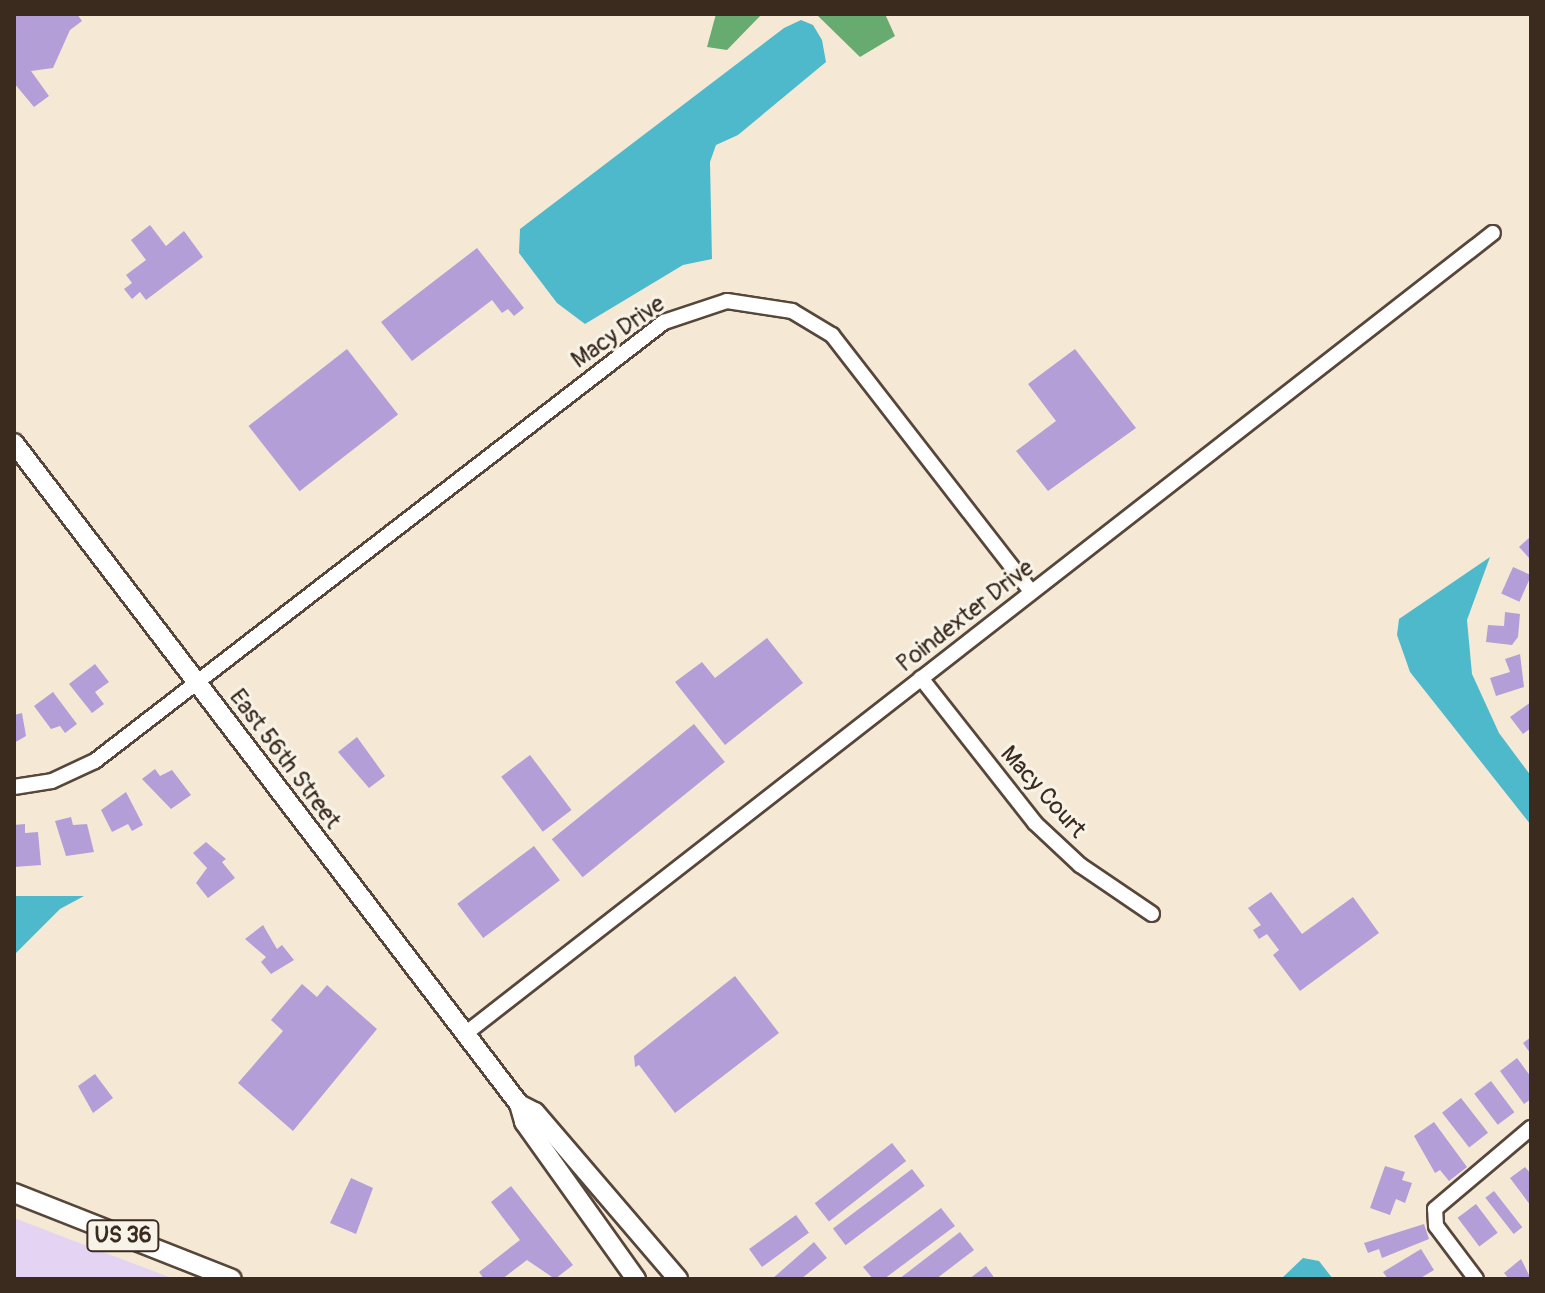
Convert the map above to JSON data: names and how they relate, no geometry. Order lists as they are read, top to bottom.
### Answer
{
  "streets": {
    "main road": ["East 56th Street", "US 36"],
    "street": ["Macy Drive", "Poindexter Drive", "Macy Court"]
  },
  "crossings": [
    ["Macy Drive", "Poindexter Drive"],
    ["Macy Drive", "East 56th Street"],
    ["Poindexter Drive", "East 56th Street"],
    ["Poindexter Drive", "Macy Court"]
  ]
}
